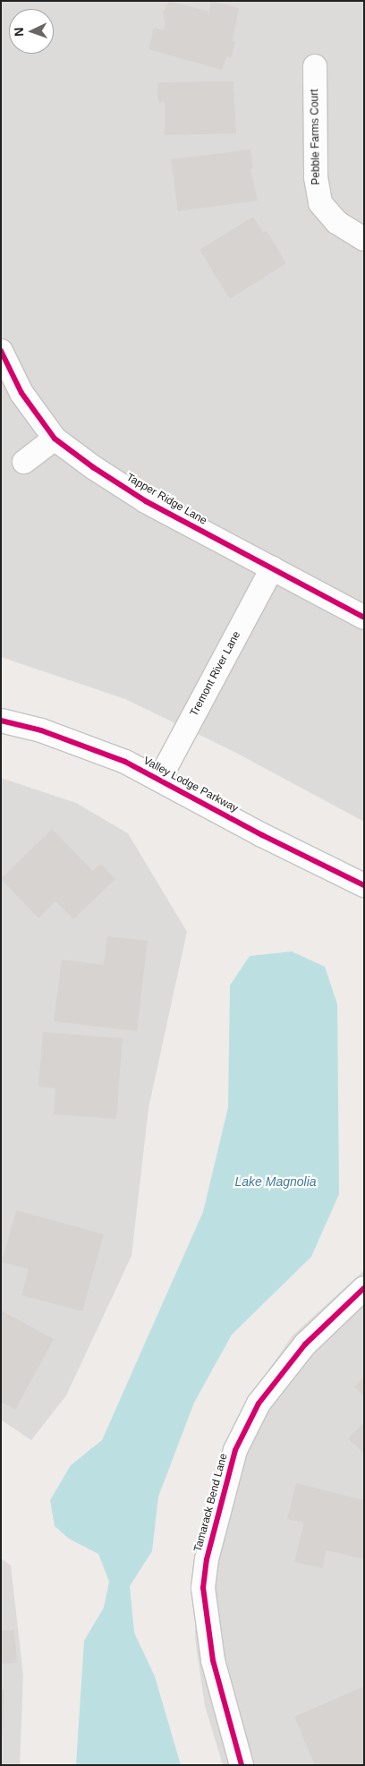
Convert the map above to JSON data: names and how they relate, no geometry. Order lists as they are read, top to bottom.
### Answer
{
  "streets": {
    "street": [
      "Pebble Farms Court",
      "Tapper Ridge Lane",
      "Tremont River Lane",
      "Valley Lodge Parkway",
      "Tamarack Bend Lane"
    ]
  },
  "crossings": [
    ["Tapper Ridge Lane", "Tremont River Lane"],
    ["Tremont River Lane", "Valley Lodge Parkway"]
  ],
  "water": ["Lake Magnolia"],
  "north": "left"
}
